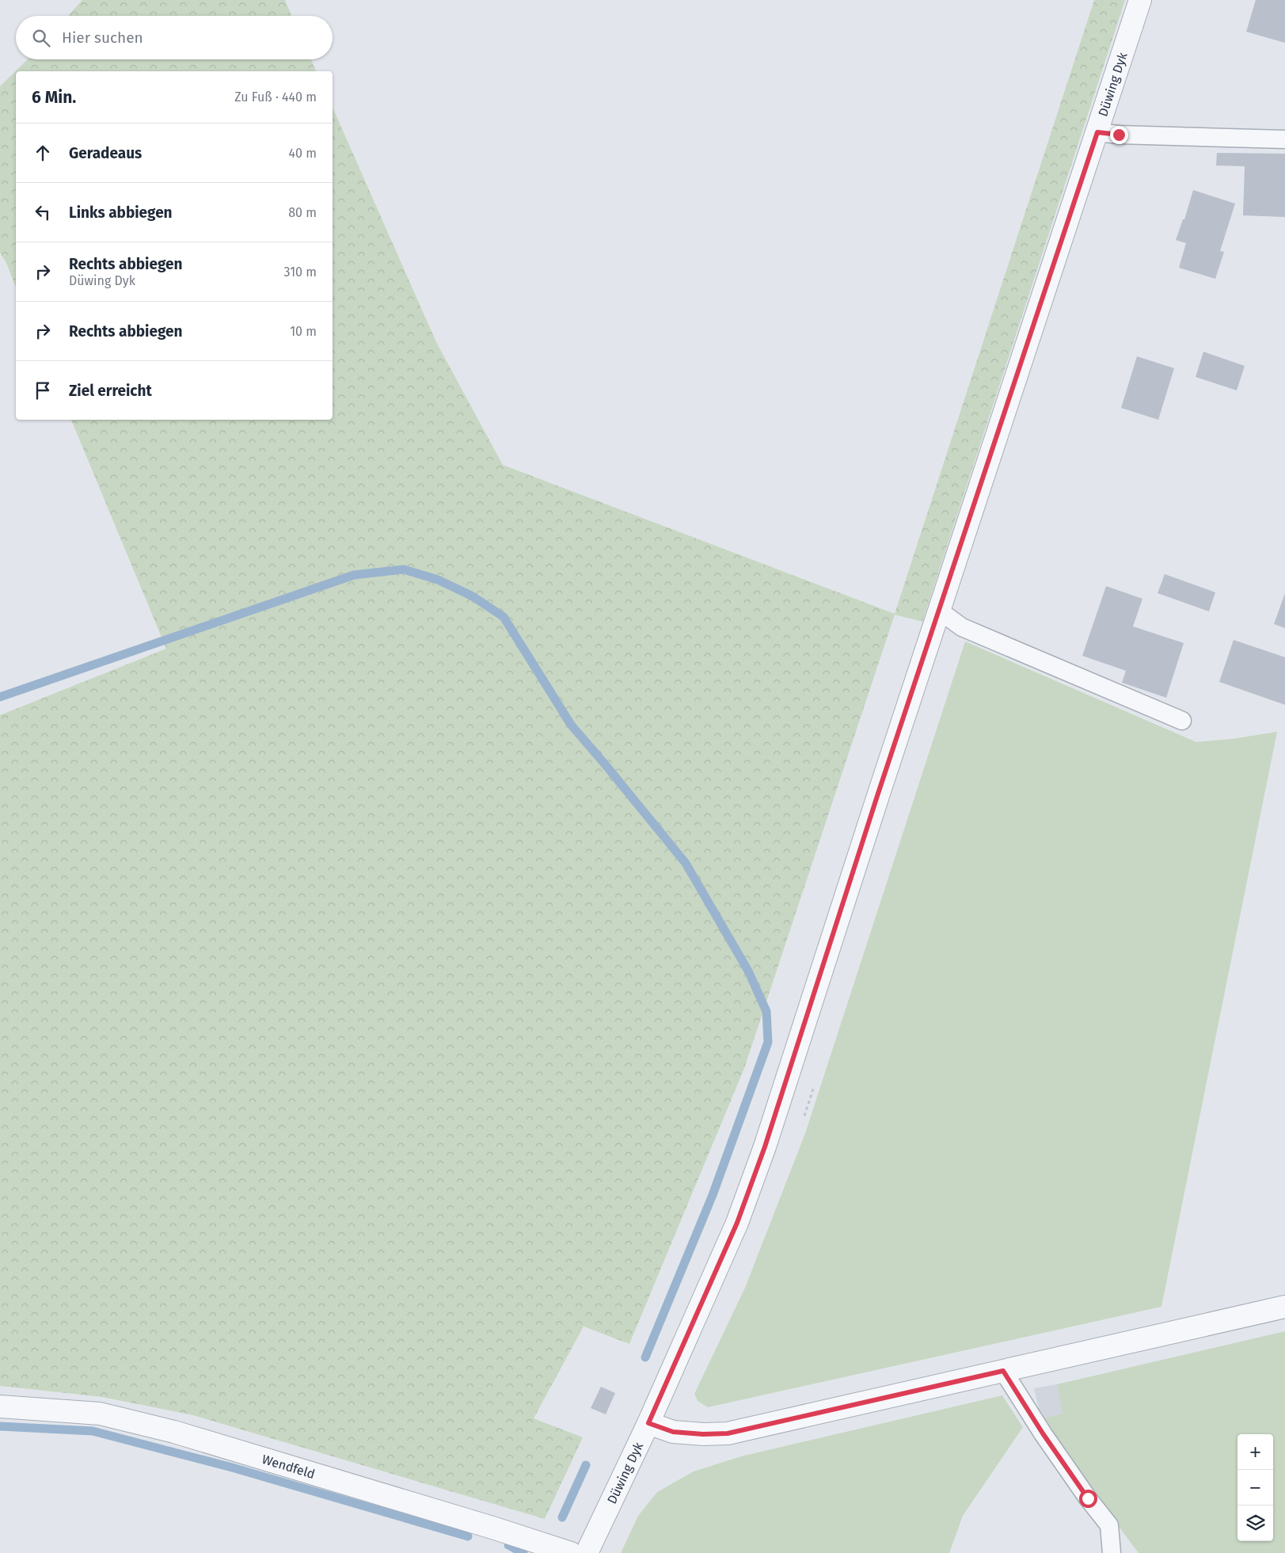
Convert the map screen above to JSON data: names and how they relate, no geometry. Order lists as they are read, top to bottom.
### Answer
{
  "streets": {
    "street": ["Düwing Dyk", "Wendfeld"]
  },
  "page": {
    "search": "Hier suchen",
    "heading": ["6 Min.", "Zu Fuß · 440 m"],
    "list": [
      ["Geradeaus", "40 m"],
      ["Links abbiegen", "80 m"],
      ["Rechts abbiegen", "Düwing Dyk", "310 m"],
      ["Rechts abbiegen", "10 m"],
      "Ziel erreicht"
    ],
    "map_buttons": ["+", "−"]
  }
}
